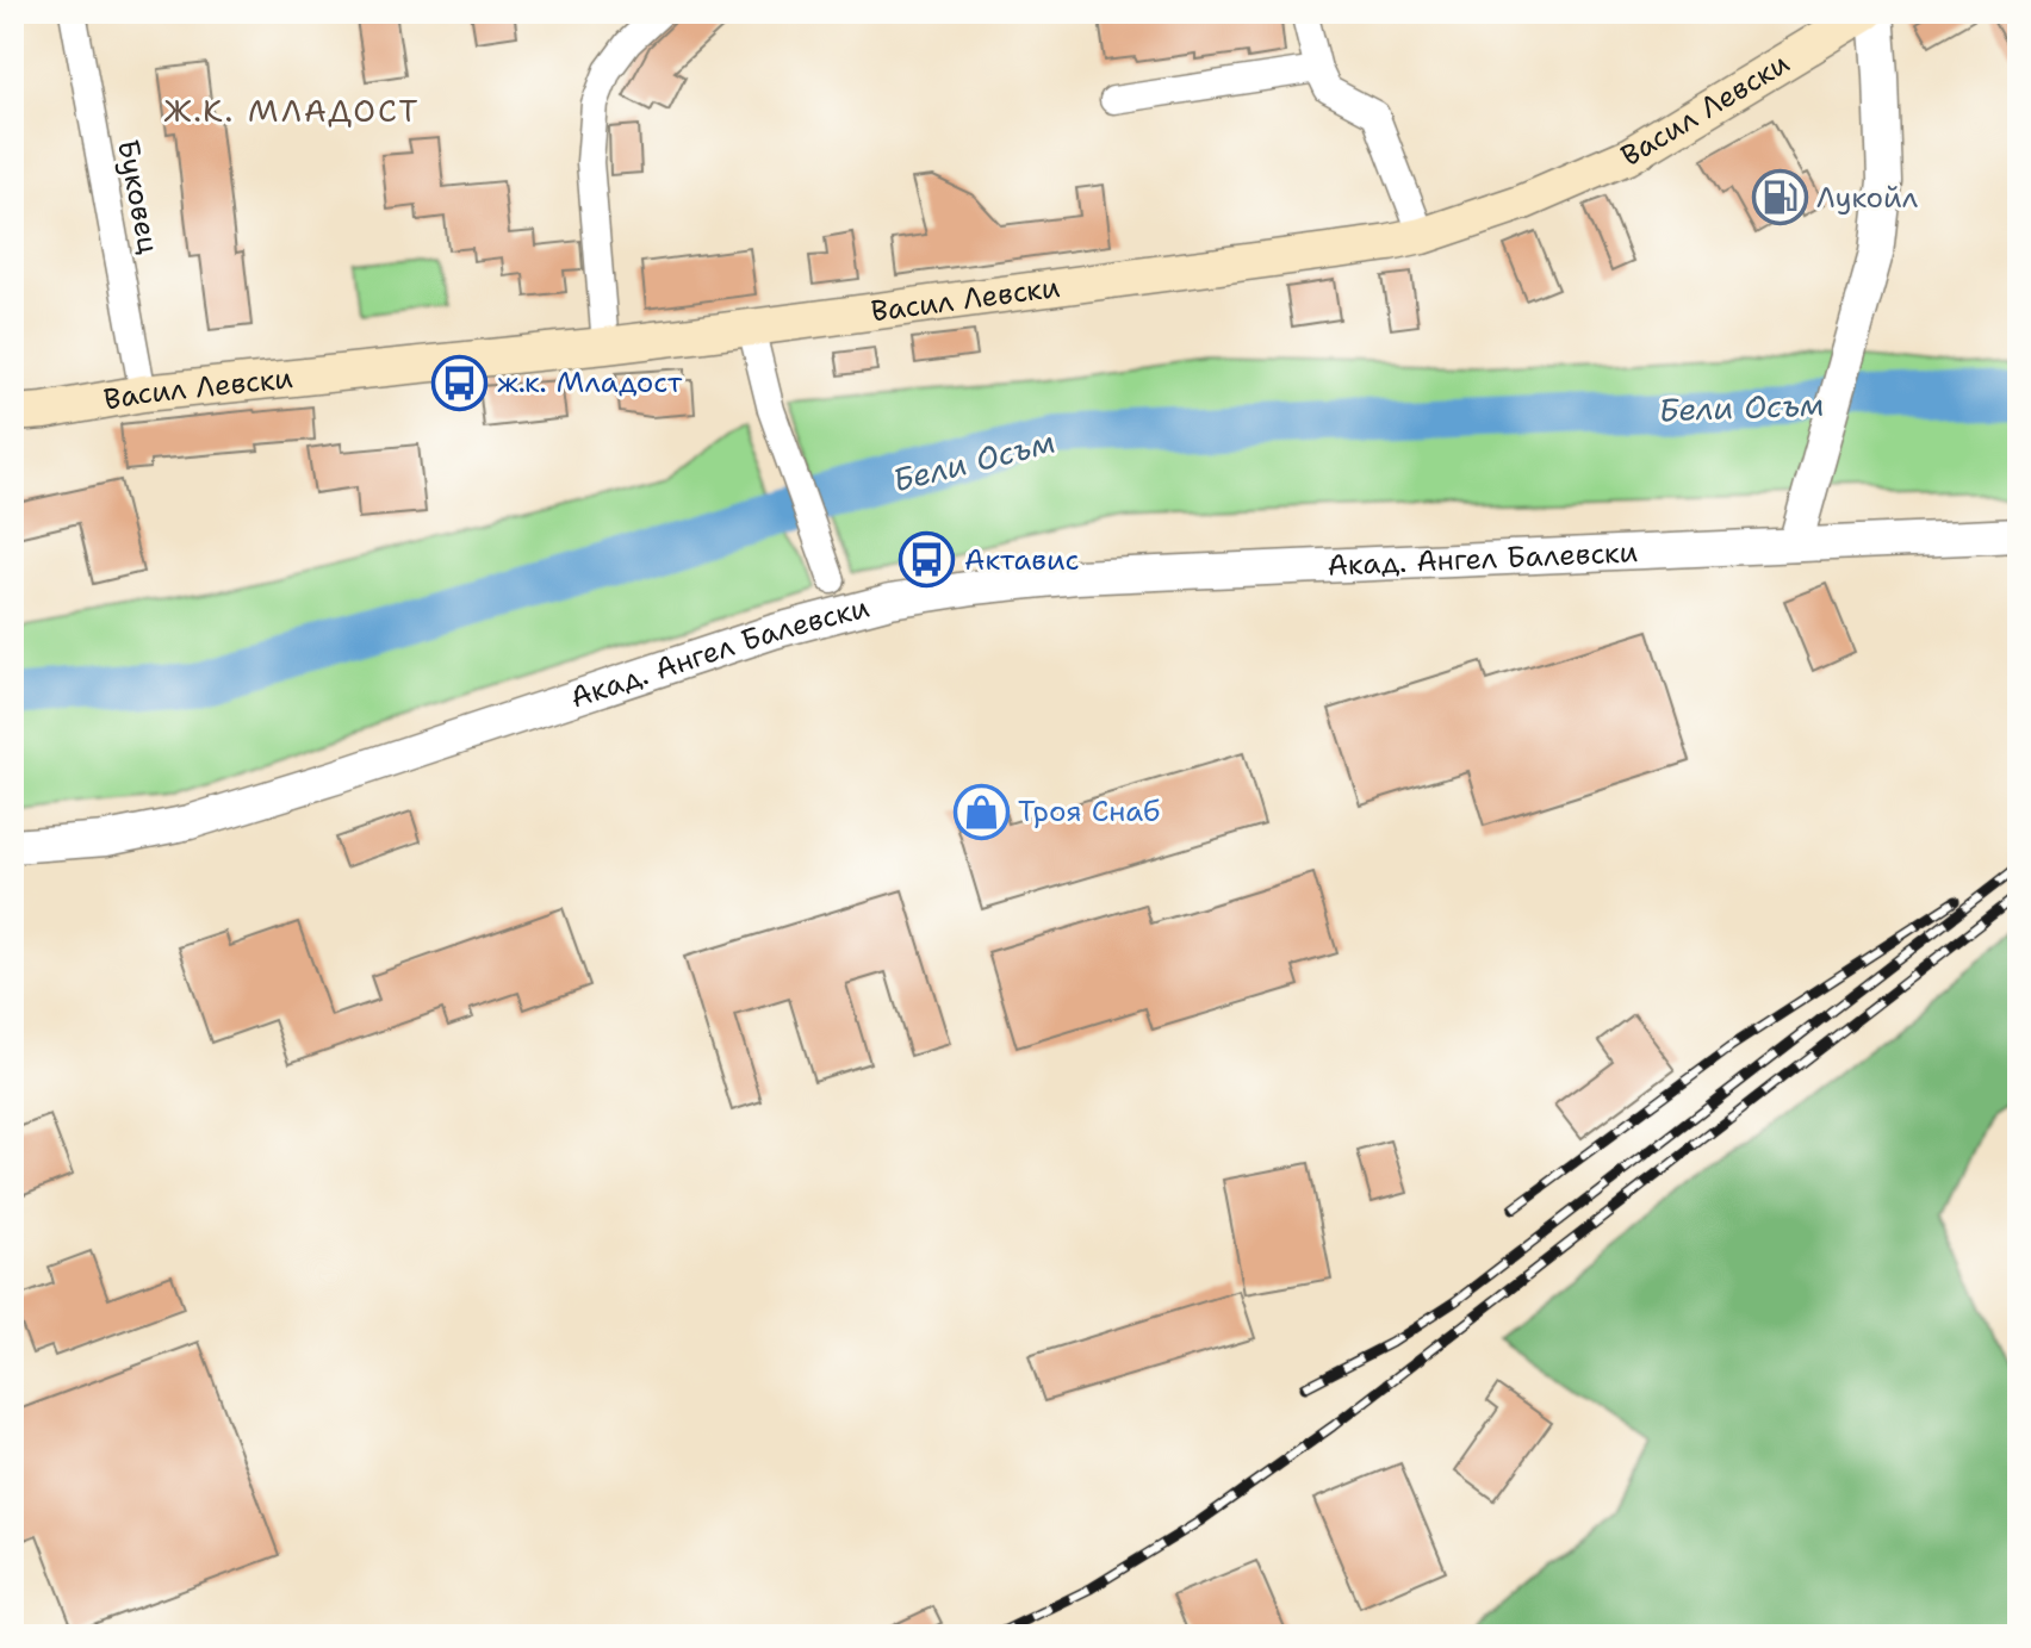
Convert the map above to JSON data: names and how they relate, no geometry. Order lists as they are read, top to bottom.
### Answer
{
  "streets": {
    "main road": ["Васил Левски"],
    "street": ["Буковец", "Акад. Ангел Балевски"]
  },
  "crossings": [
    ["Васил Левски", "Буковец"]
  ],
  "districts": ["Ж.К. МЛАДОСТ"],
  "water": ["Бели Осъм"],
  "places": {
    "fuel station": ["Лукойл"],
    "bus stop": ["ж.к. Младост", "Актавис"],
    "shop": ["Троя Снаб"]
  }
}
